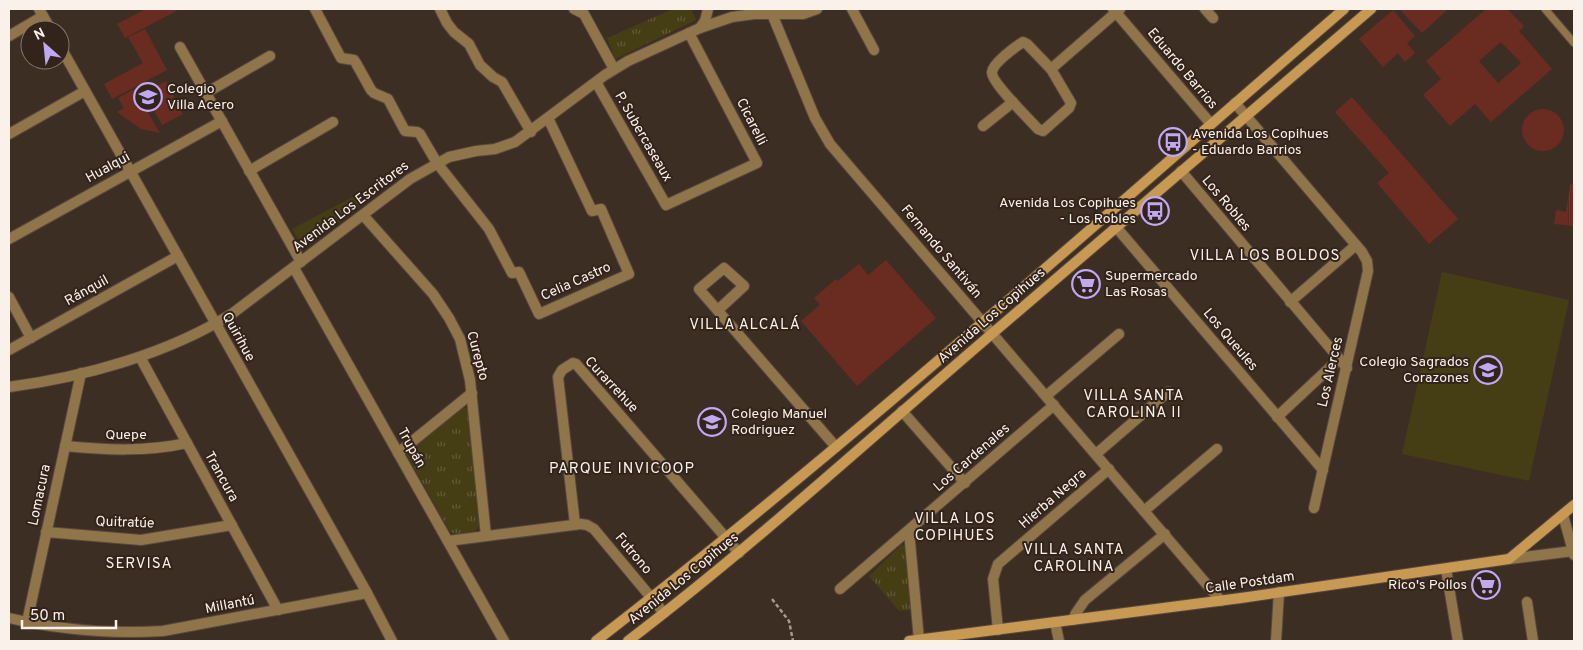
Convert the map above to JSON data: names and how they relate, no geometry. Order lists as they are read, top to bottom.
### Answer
{
  "streets": {
    "main road": ["Avenida Los Copihues", "Calle Postdam"],
    "street": [
      "Eduardo Barrios",
      "Cicarelli",
      "P. Subercaseaux",
      "Hualqui",
      "Los Robles",
      "Avenida Los Escritores",
      "Fernando Santiván",
      "Celia Castro",
      "Ránquil",
      "Quirihue",
      "Los Queules",
      "Curepto",
      "Los Alerces",
      "Curarrehue",
      "Quepe",
      "Trupán",
      "Los Cardenales",
      "Trancura",
      "Lomacura",
      "Hierba Negra",
      "Quitratúe",
      "Futrono",
      "Millantú"
    ]
  },
  "crossings": [
    ["Eduardo Barrios", "Avenida Los Copihues"],
    ["Cicarelli", "P. Subercaseaux"],
    ["Cicarelli", "Avenida Los Escritores"],
    ["P. Subercaseaux", "Avenida Los Escritores"],
    ["Hualqui", "Quirihue"],
    ["Hualqui", "Trupán"],
    ["Los Robles", "Avenida Los Copihues"],
    ["Los Robles", "Los Alerces"],
    ["Avenida Los Escritores", "Fernando Santiván"],
    ["Avenida Los Escritores", "Celia Castro"],
    ["Avenida Los Escritores", "Quirihue"],
    ["Avenida Los Escritores", "Curepto"],
    ["Avenida Los Escritores", "Trupán"],
    ["Avenida Los Escritores", "Trancura"],
    ["Avenida Los Escritores", "Lomacura"],
    ["Fernando Santiván", "Avenida Los Copihues"],
    ["Fernando Santiván", "Los Cardenales"],
    ["Fernando Santiván", "Hierba Negra"],
    ["Fernando Santiván", "Calle Postdam"],
    ["Ránquil", "Quirihue"],
    ["Avenida Los Copihues", "Los Queules"],
    ["Avenida Los Copihues", "Los Alerces"],
    ["Avenida Los Copihues", "Curarrehue"],
    ["Avenida Los Copihues", "Futrono"],
    ["Quirihue", "Millantú"],
    ["Los Queules", "Los Alerces"],
    ["Curarrehue", "Futrono"],
    ["Quepe", "Trancura"],
    ["Quepe", "Lomacura"],
    ["Trancura", "Quitratúe"],
    ["Trancura", "Millantú"],
    ["Lomacura", "Quitratúe"],
    ["Lomacura", "Millantú"],
    ["Hierba Negra", "Calle Postdam"]
  ],
  "districts": [
    "VILLA LOS BOLDOS",
    "VILLA ALCALÁ",
    "VILLA SANTA CAROLINA II",
    "PARQUE INVICOOP",
    "VILLA LOS COPIHUES",
    "VILLA SANTA CAROLINA",
    "SERVISA"
  ],
  "places": {
    "school or university": ["Colegio Villa Acero", "Colegio Sagrados Corazones", "Colegio Manuel Rodriguez"],
    "bus stop": ["Avenida Los Copihues - Eduardo Barrios", "Avenida Los Copihues - Los Robles"],
    "supermarket": ["Supermercado Las Rosas", "Rico's Pollos"]
  },
  "scale_bar": "50 m",
  "north": "top left"
}
